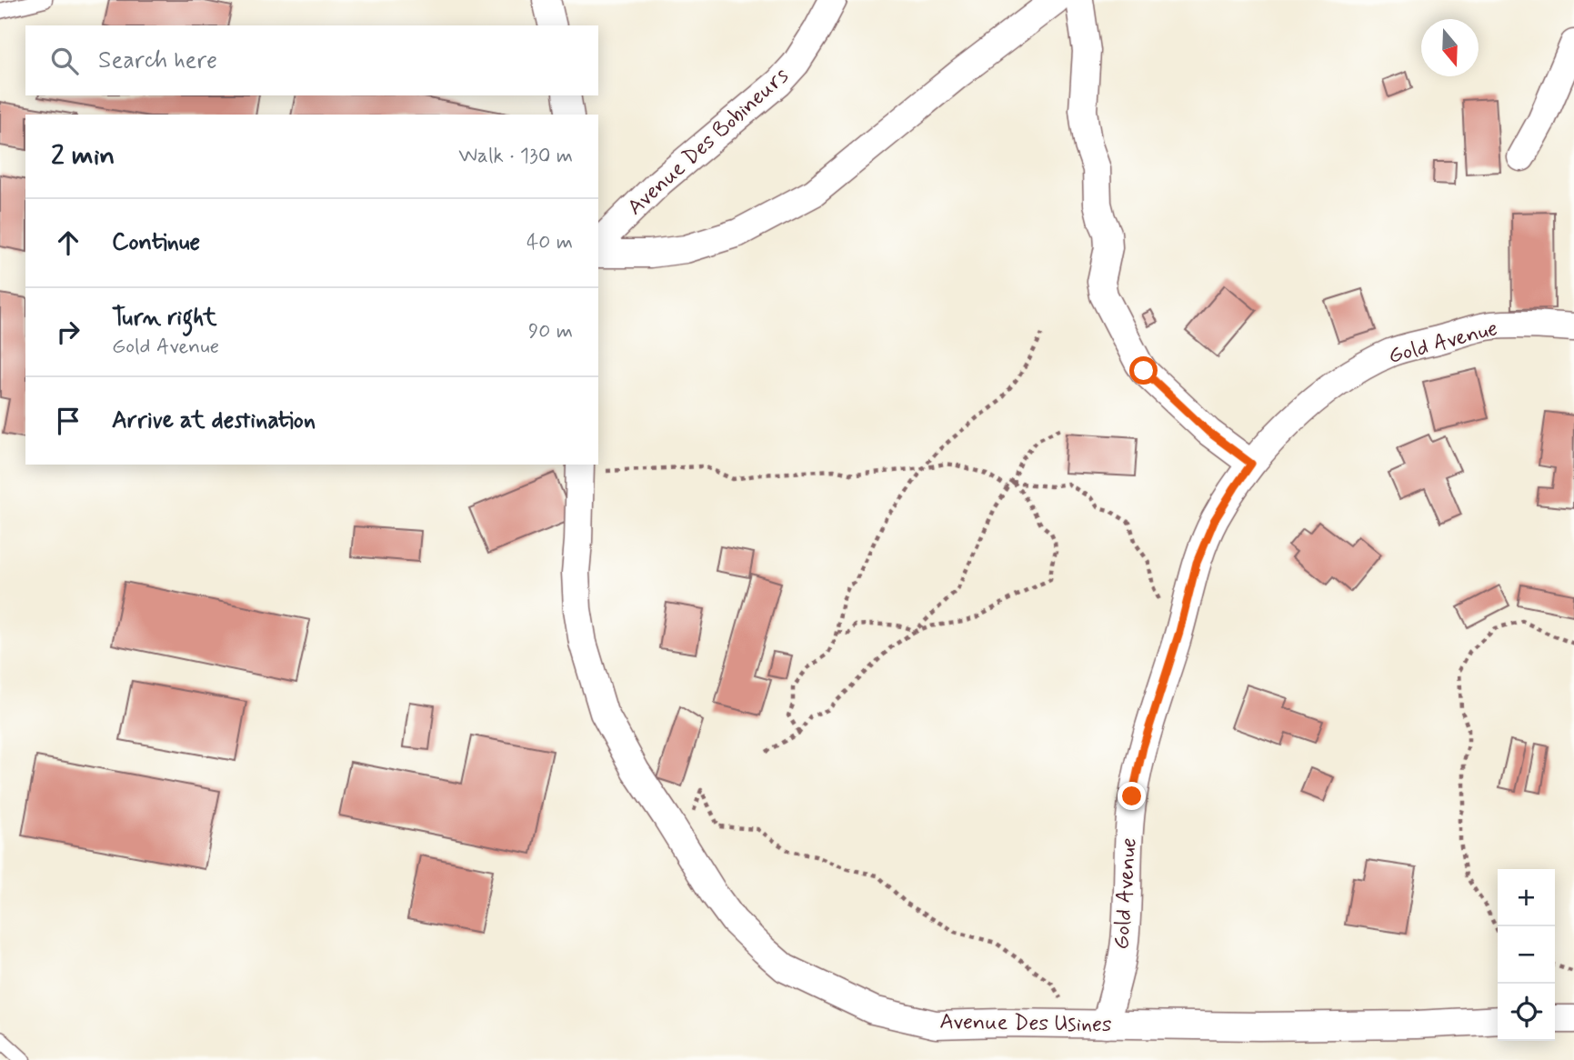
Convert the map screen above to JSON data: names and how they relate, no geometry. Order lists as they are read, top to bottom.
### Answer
{
  "streets": {
    "street": ["Avenue Des Bobineurs", "Gold Avenue", "Avenue Des Usines"]
  },
  "crossings": [
    ["Gold Avenue", "Avenue Des Usines"]
  ],
  "north": "bottom",
  "page": {
    "search": "Search here",
    "heading": ["2 min", "Walk · 130 m"],
    "list": [
      ["Continue", "40 m"],
      ["Turn right", "Gold Avenue", "90 m"],
      "Arrive at destination"
    ],
    "map_buttons": ["+", "−"]
  }
}
